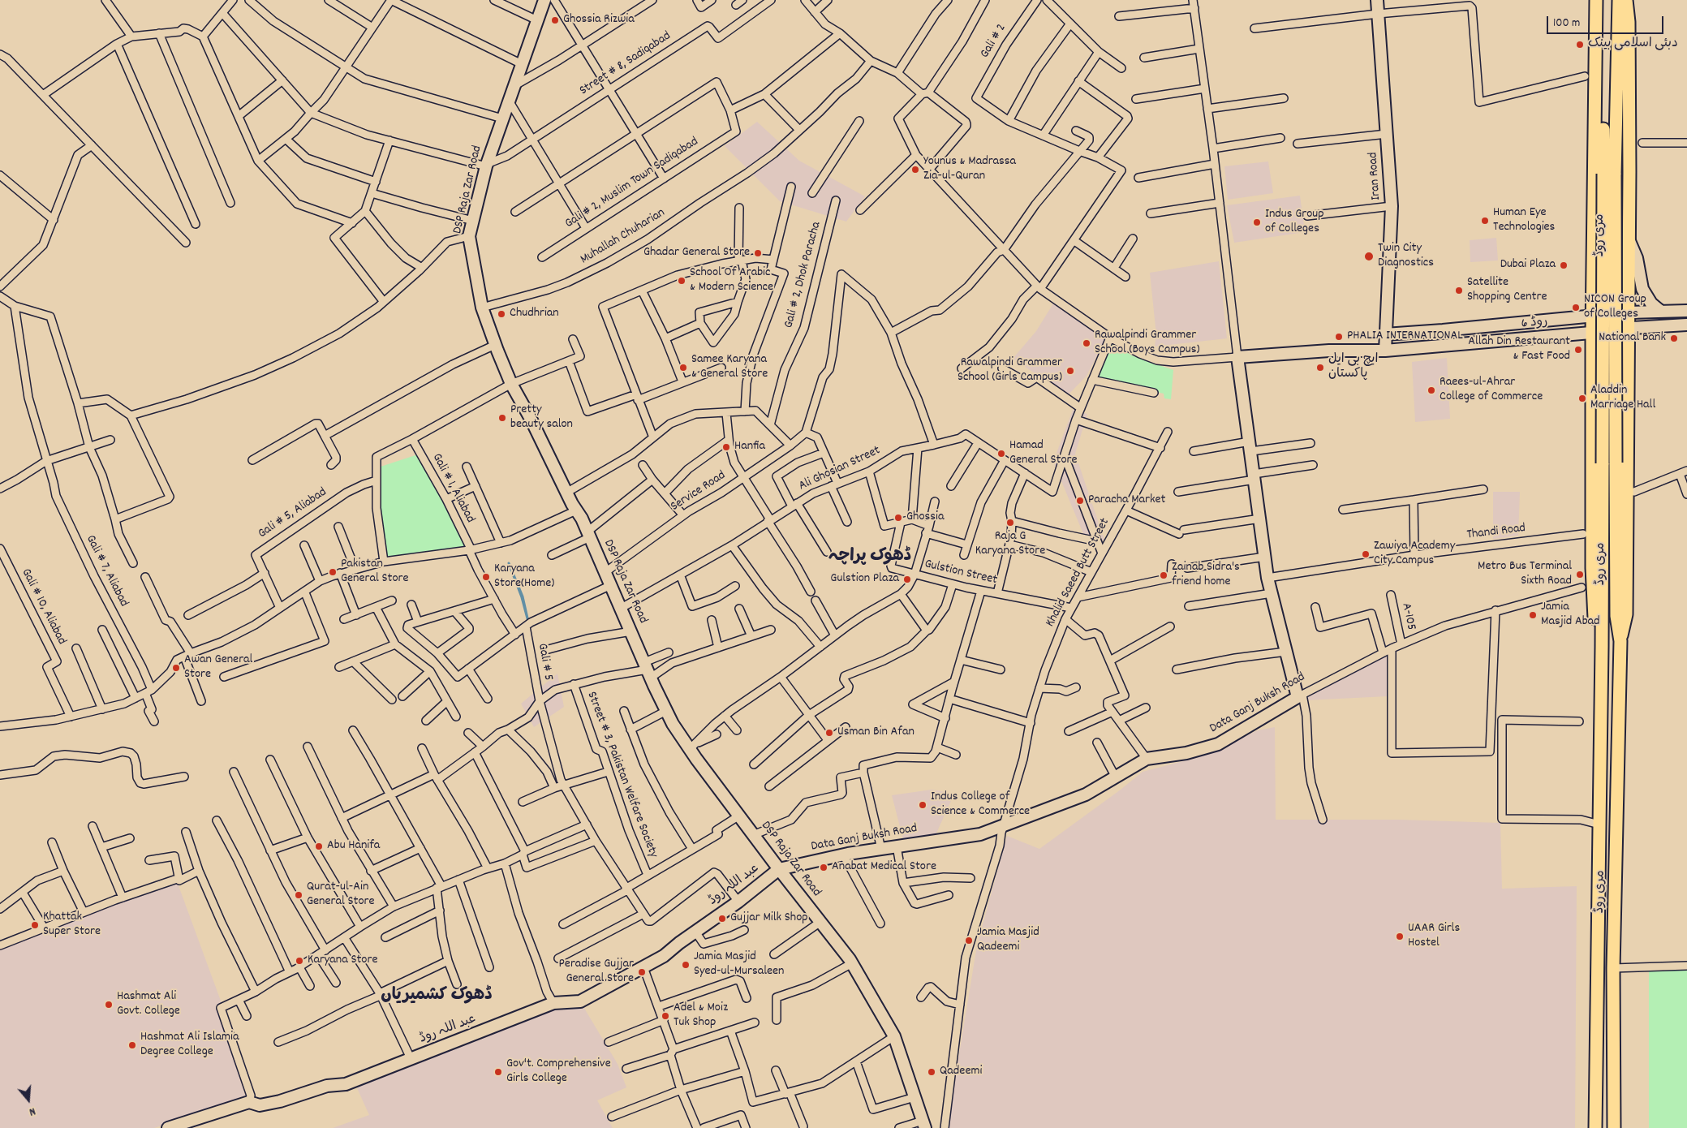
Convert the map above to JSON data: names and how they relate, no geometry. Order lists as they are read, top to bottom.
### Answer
{
  "streets": {
    "main road": ["مری روڈ"],
    "street": [
      "Gali # 2",
      "Street # 8, Sadiqabad",
      "Iran Road",
      "Gali # 2, Muslim Town Sadiqabad",
      "DSP Raja Zar Road",
      "Muhallah Chuharian",
      "Gali # 2, Dhok Paracha",
      "روڈ 6",
      "Ali Ghosian Street",
      "Gali # 1, Aliabad",
      "Service Road",
      "Gali # 5, Aliabad",
      "Thandi Road",
      "Gali # 7, Aliabad",
      "Gulstion Street",
      "Khalid Saeed Butt Street",
      "Gali # 10, Aliabad",
      "A-105",
      "Gali # 5",
      "Data Ganj Buksh Road",
      "Street # 3, Pakistan Welfare Society",
      "عبد اللہ روڈ"
    ]
  },
  "crossings": [
    ["Street # 8, Sadiqabad", "DSP Raja Zar Road"],
    ["Iran Road", "روڈ 6"],
    ["DSP Raja Zar Road", "Muhallah Chuharian"],
    ["DSP Raja Zar Road", "Ali Ghosian Street"],
    ["DSP Raja Zar Road", "Service Road"],
    ["DSP Raja Zar Road", "Data Ganj Buksh Road"],
    ["DSP Raja Zar Road", "عبد اللہ روڈ"],
    ["Gulstion Street", "Khalid Saeed Butt Street"],
    ["Khalid Saeed Butt Street", "Data Ganj Buksh Road"],
    ["A-105", "Data Ganj Buksh Road"],
    ["Data Ganj Buksh Road", "عبد اللہ روڈ"]
  ],
  "districts": ["ڈھوک پراچہ", "ڈھوک کشمیریاں"],
  "places": [
    "Ghossia Rizwia",
    "دبئی اسلامی بینک",
    "Younus & Madrassa Zia-ul-Quran",
    "Human Eye Technologies",
    "Indus Group of Colleges",
    "Ghadar General Store",
    "Twin City Diagnostics",
    "Dubai Plaza",
    "School Of Arabic & Modern Science",
    "Satellite Shopping Centre",
    "NICON Group of Colleges",
    "Chudhrian",
    "PHALIA INTERNATIONAL",
    "National Bank",
    "Rawalpindi Grammer School (Boys Campus)",
    "Allah Din Restaurant & Fast Food",
    "Samee Karyana & General Store",
    "ایچ بی ایل پاکستان",
    "Rawalpindi Grammer School (Girls Campus)",
    "Raees-ul-Ahrar College of Commerce",
    "Aladdin Marriage Hall",
    "Pretty beauty salon",
    "Hanfia",
    "Hamad General Store",
    "Paracha Market",
    "Ghossia",
    "Raja G Karyana Store",
    "Zawiya Academy City Campus",
    "Pakistan General Store",
    "Metro Bus Terminal Sixth Road",
    "Zainab Sidra's friend home",
    "Karyana Store(Home)",
    "Gulstion Plaza",
    "Jamia Masjid Abad",
    "Awan General Store",
    "Usman Bin Afan",
    "Indus College of Science & Commerce",
    "Abu Hanifa",
    "Anabat Medical Store",
    "Qurat-ul-Ain General Store",
    "Gujjar Milk Shop",
    "Khattak Super Store",
    "UAAR Girls Hostel",
    "Jamia Masjid Qadeemi",
    "Karyana Store",
    "Jamia Masjid Syed-ul-Mursaleen",
    "Peradise Gujjar General Store",
    "Hashmat Ali Govt. College",
    "Adel & Moiz Tuk Shop",
    "Hashmat Ali Islamia Degree College",
    "Gov't. Comprehensive Girls College",
    "Qadeemi"
  ],
  "scale_bar": "100 m",
  "north": "bottom"
}
